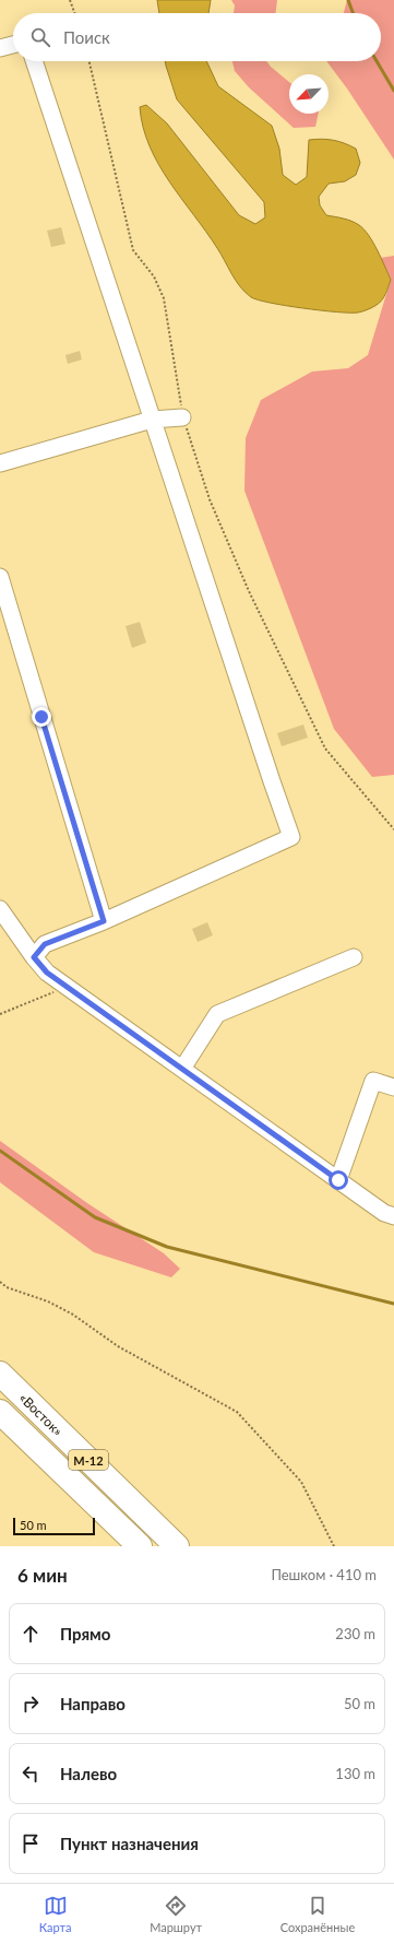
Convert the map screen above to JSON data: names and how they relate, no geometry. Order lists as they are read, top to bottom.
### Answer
{
  "streets": {
    "highway": ["«Восток»", "М-12"]
  },
  "scale_bar": "50 m",
  "north": "bottom left",
  "page": {
    "search": "Поиск",
    "scale": "50 m",
    "heading": ["6 мин", "Пешком · 410 m"],
    "list": [
      ["Прямо", "230 m"],
      ["Направо", "50 m"],
      ["Налево", "130 m"],
      "Пункт назначения"
    ],
    "nav": ["Карта", "Маршрут", "Сохранённые"]
  }
}
